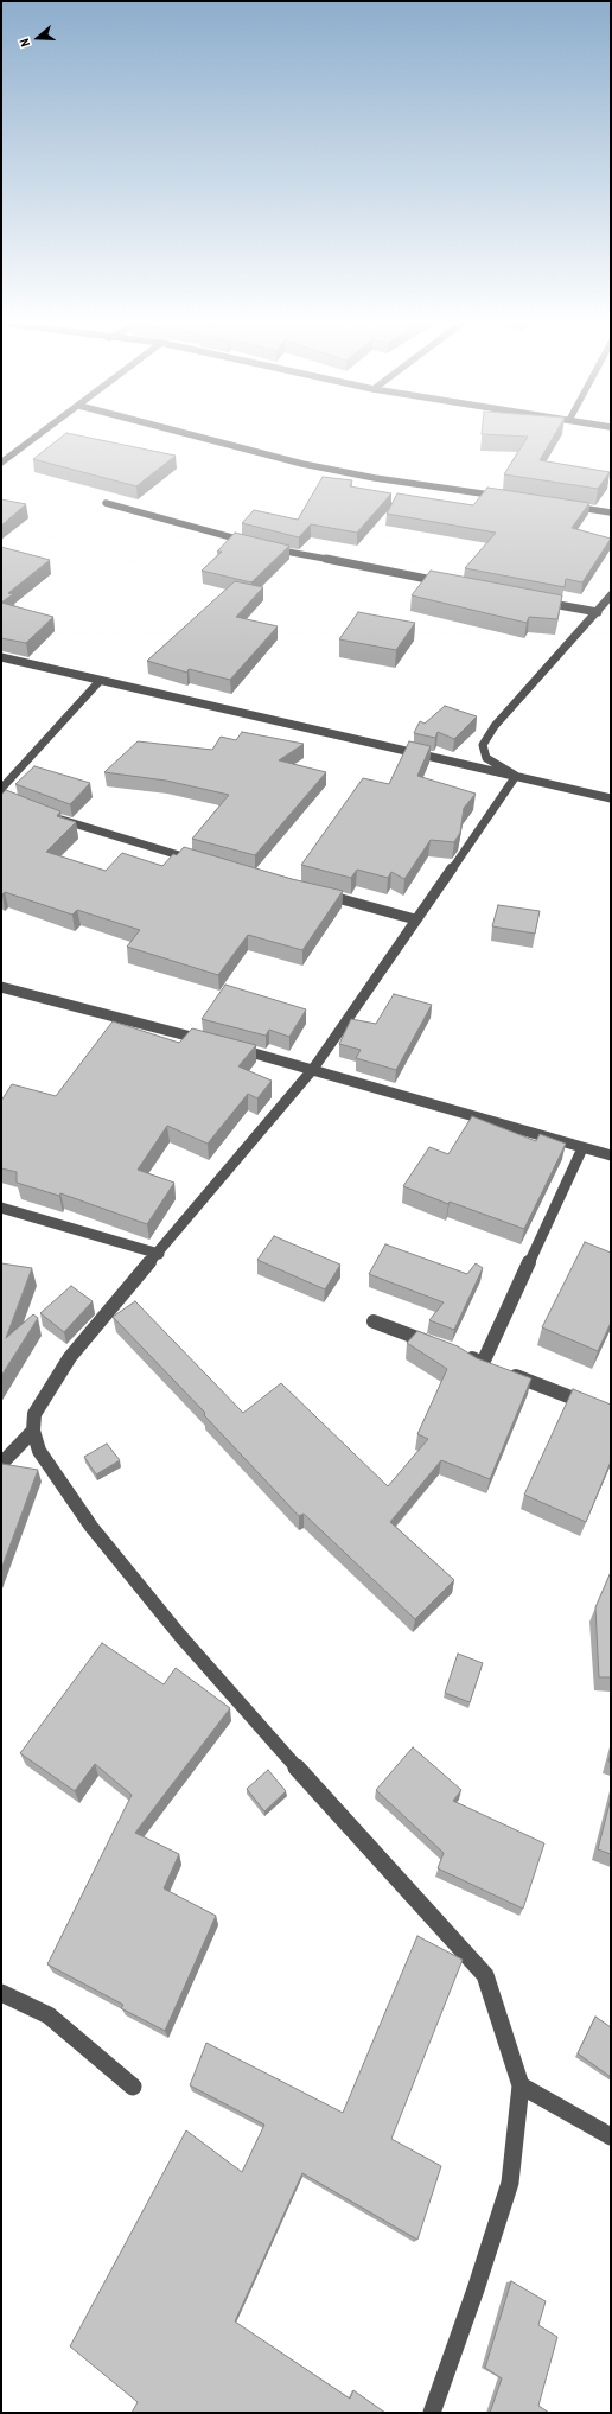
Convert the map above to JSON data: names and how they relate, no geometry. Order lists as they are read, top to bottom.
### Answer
{
  "north": "left"
}
